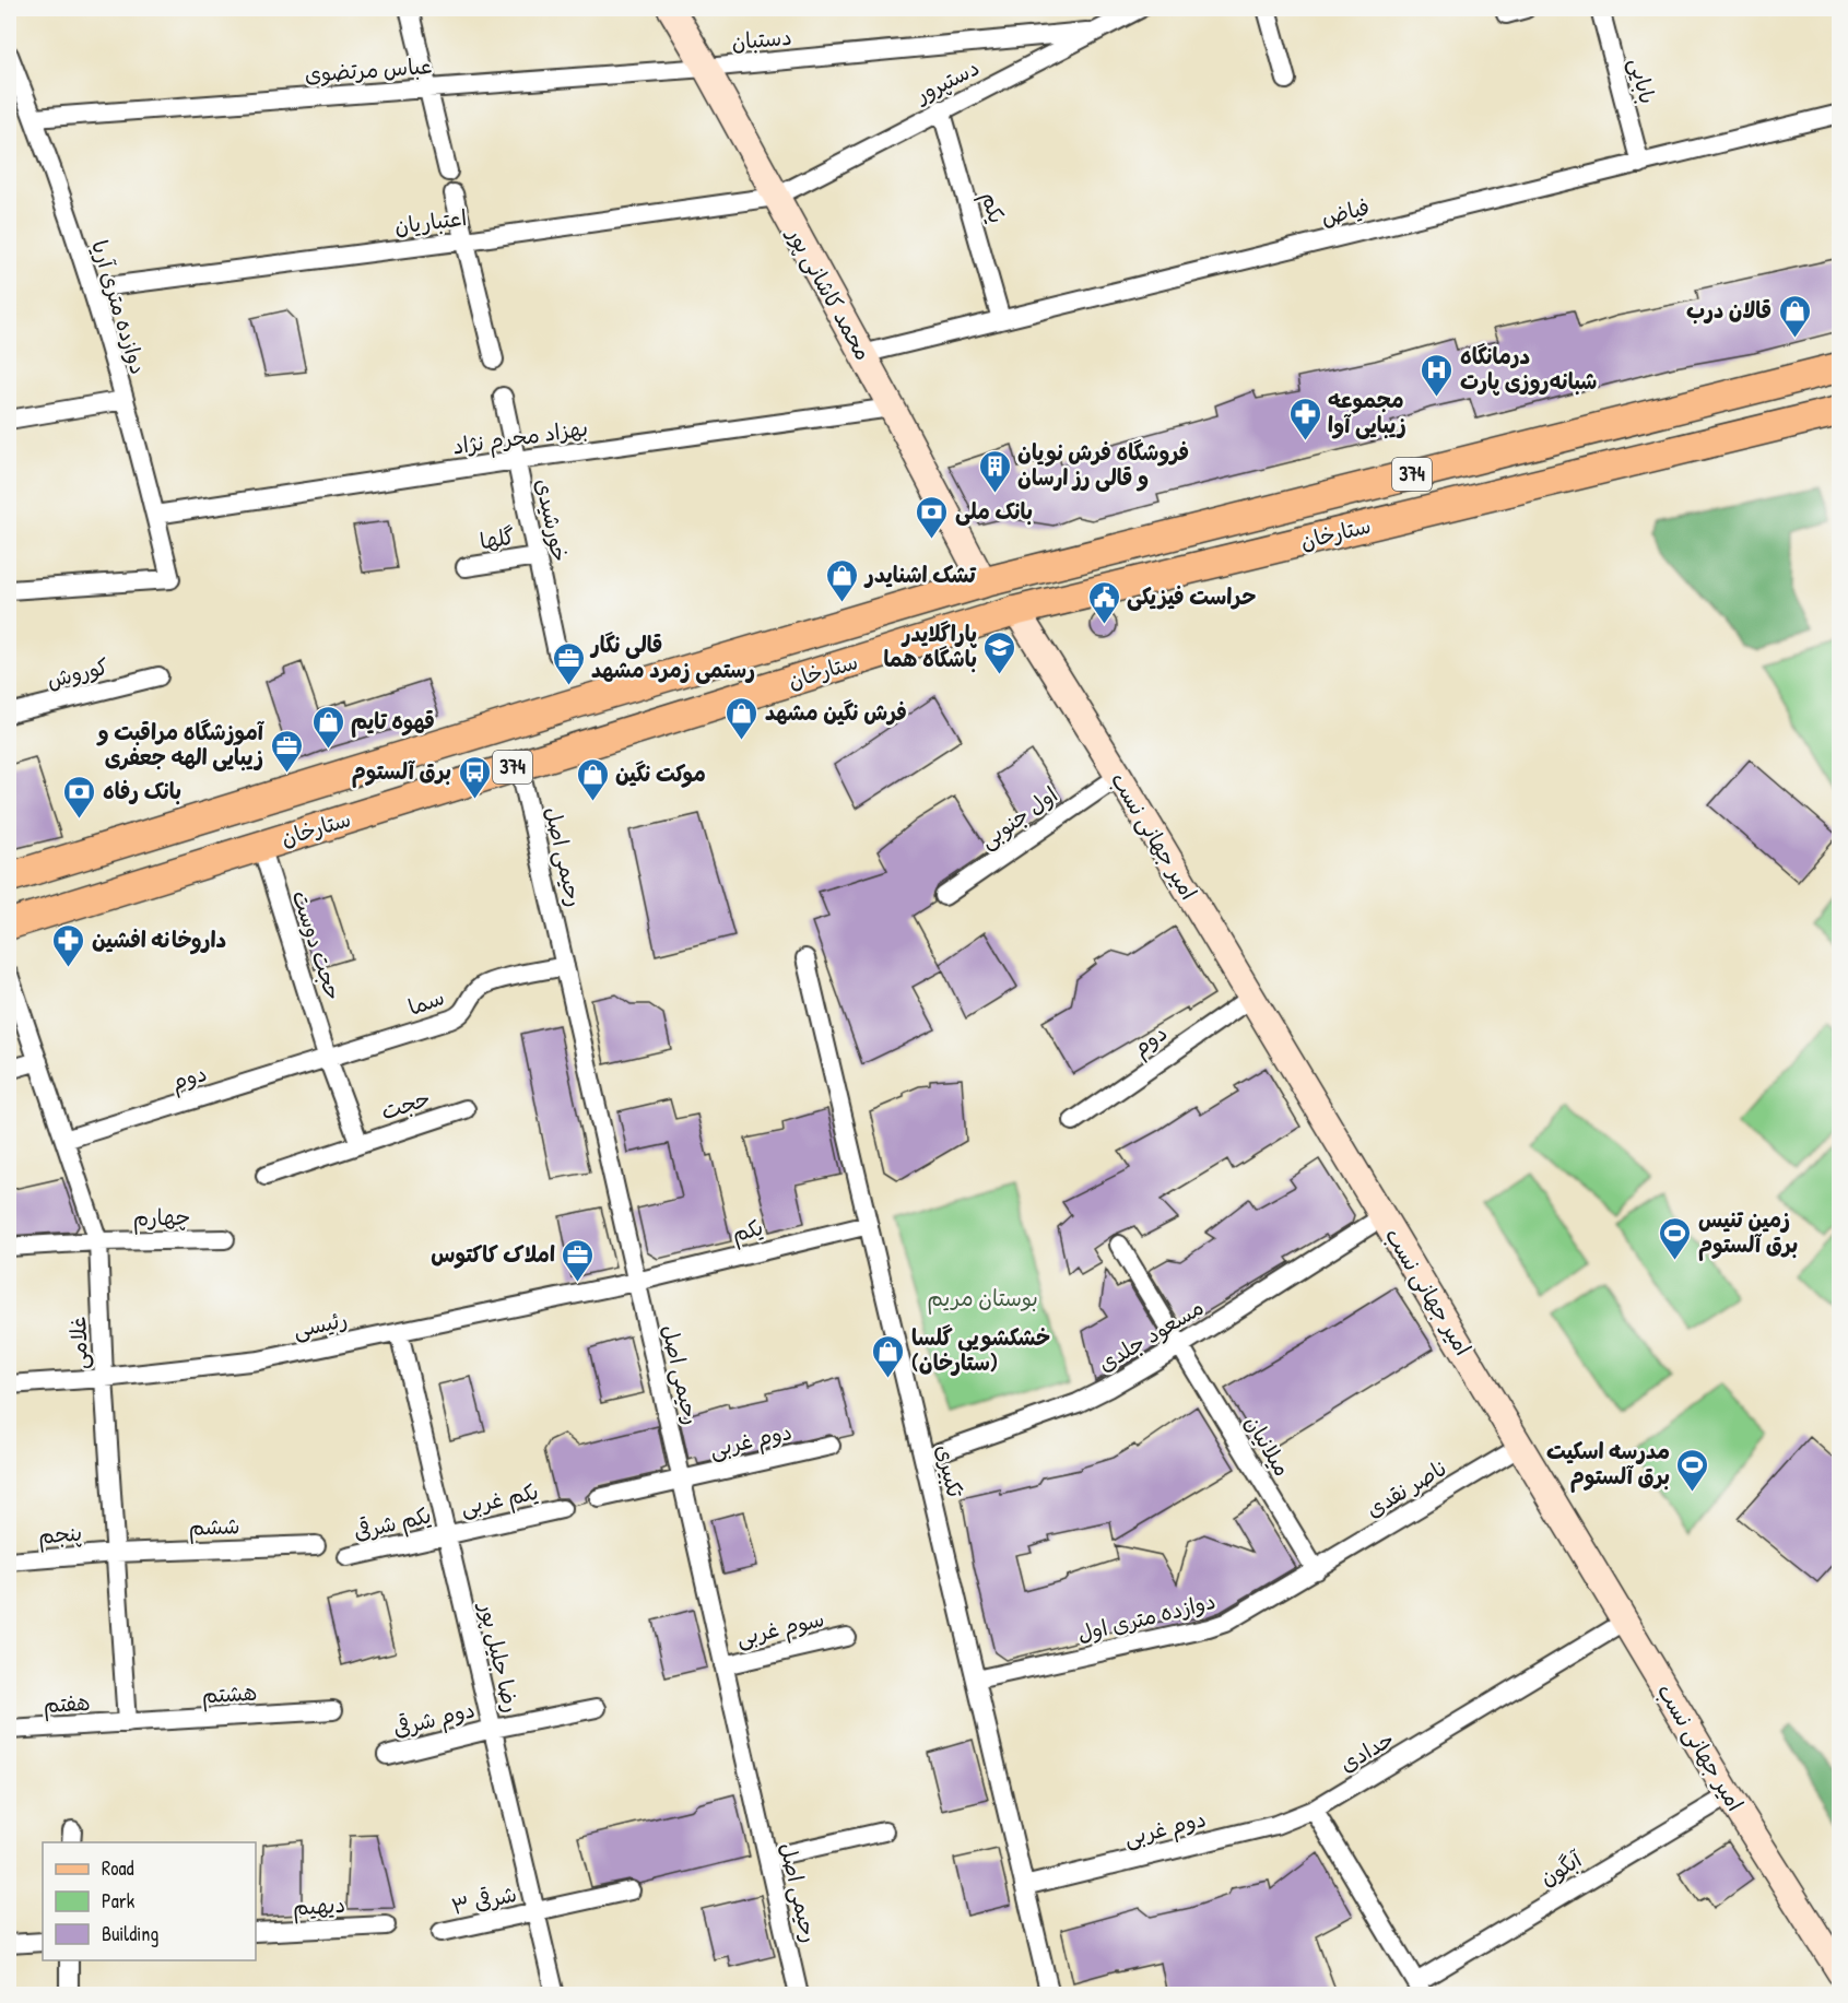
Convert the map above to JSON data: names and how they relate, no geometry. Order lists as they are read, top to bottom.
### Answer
{
  "streets": {
    "main road": ["374", "ستارخان"],
    "street": [
      "دستبان",
      "عباس مرتضوی",
      "دستپرور",
      "بابایی",
      "یکم",
      "فیاض",
      "اعتباریان",
      "محمد کاشانی پور",
      "دوازده متری آریا",
      "بهزاد محرم نژاد",
      "خورشیدی",
      "گلها",
      "کوروش",
      "اول جنوبی",
      "امیر جهانی نسب",
      "رحیمی اصل",
      "حجت دوست",
      "سما",
      "دوم",
      "حجت",
      "چهارم",
      "رئیسی",
      "مسعود جلدی",
      "غلامی",
      "دوم غربی",
      "میلانیان",
      "تکبیری",
      "ناصر نقدی",
      "یکم غربی",
      "یکم شرقی",
      "ششم",
      "پنجم",
      "دوازده متری اول",
      "سوم غربی",
      "رضا جلیل پور",
      "هشتم",
      "هفتم",
      "دوم شرقی",
      "حدادی",
      "آبگون",
      "۳ شرقی",
      "دیهیم"
    ]
  },
  "crossings": [
    ["دستبان", "عباس مرتضوی"],
    ["دستبان", "دستپرور"],
    ["دستبان", "محمد کاشانی پور"],
    ["عباس مرتضوی", "محمد کاشانی پور"],
    ["عباس مرتضوی", "دوازده متری آریا"],
    ["دستپرور", "یکم"],
    ["دستپرور", "اعتباریان"],
    ["دستپرور", "محمد کاشانی پور"],
    ["بابایی", "فیاض"],
    ["یکم", "فیاض"],
    ["یکم", "رحیمی اصل"],
    ["یکم", "رئیسی"],
    ["یکم", "تکبیری"],
    ["فیاض", "محمد کاشانی پور"],
    ["اعتباریان", "محمد کاشانی پور"],
    ["اعتباریان", "دوازده متری آریا"],
    ["محمد کاشانی پور", "بهزاد محرم نژاد"],
    ["محمد کاشانی پور", "ستارخان"],
    ["دوازده متری آریا", "بهزاد محرم نژاد"],
    ["بهزاد محرم نژاد", "خورشیدی"],
    ["خورشیدی", "گلها"],
    ["ستارخان", "امیر جهانی نسب"],
    ["ستارخان", "رحیمی اصل"],
    ["ستارخان", "حجت دوست"],
    ["اول جنوبی", "امیر جهانی نسب"],
    ["امیر جهانی نسب", "دوم"],
    ["امیر جهانی نسب", "مسعود جلدی"],
    ["امیر جهانی نسب", "ناصر نقدی"],
    ["امیر جهانی نسب", "حدادی"],
    ["امیر جهانی نسب", "آبگون"],
    ["رحیمی اصل", "سما"],
    ["رحیمی اصل", "رئیسی"],
    ["رحیمی اصل", "دوم غربی"],
    ["رحیمی اصل", "سوم غربی"],
    ["حجت دوست", "سما"],
    ["حجت دوست", "دوم"],
    ["حجت دوست", "حجت"],
    ["سما", "دوم"],
    ["سما", "حجت"],
    ["دوم", "حجت"],
    ["دوم", "غلامی"],
    ["چهارم", "غلامی"],
    ["رئیسی", "غلامی"],
    ["رئیسی", "رضا جلیل پور"],
    ["مسعود جلدی", "میلانیان"],
    ["مسعود جلدی", "تکبیری"],
    ["غلامی", "ششم"],
    ["غلامی", "پنجم"],
    ["غلامی", "هشتم"],
    ["غلامی", "هفتم"],
    ["دوم غربی", "تکبیری"],
    ["دوم غربی", "حدادی"],
    ["میلانیان", "ناصر نقدی"],
    ["میلانیان", "دوازده متری اول"],
    ["تکبیری", "دوازده متری اول"],
    ["ناصر نقدی", "دوازده متری اول"],
    ["یکم غربی", "یکم شرقی"],
    ["یکم غربی", "رضا جلیل پور"],
    ["یکم شرقی", "رضا جلیل پور"],
    ["ششم", "پنجم"],
    ["رضا جلیل پور", "دوم شرقی"],
    ["رضا جلیل پور", "۳ شرقی"],
    ["هشتم", "هفتم"]
  ],
  "parks": ["بوستان مریم"],
  "places": {
    "shop": [
      "قالان درب",
      "تشک اشنایدر",
      "فرش نگین مشهد",
      "قهوه تایم",
      "موکت نگین",
      "خشکشویی گلسا (ستارخان)"
    ],
    "hospital": ["درمانگاه شبانه‌روزی پارت"],
    "pharmacy": ["مجموعه زیبایی آوا", "داروخانه افشین"],
    "building": ["فروشگاه فرش نویان و قالی رز ارسان"],
    "bank": ["بانک ملی", "بانک رفاه"],
    "public building": ["حراست فیزیکی"],
    "school or university": ["پاراگلایدر باشگاه هما"],
    "office": ["قالی نگار رستمی زمرد مشهد", "آموزشگاه مراقبت و زیبایی الهه جعفری", "املاک کاکتوس"],
    "bus stop": ["برق آلستوم"],
    "sports": ["زمین تنیس برق آلستوم", "مدرسه اسکیت برق آلستوم"]
  },
  "legend": ["Road", "Park", "Building"]
}
